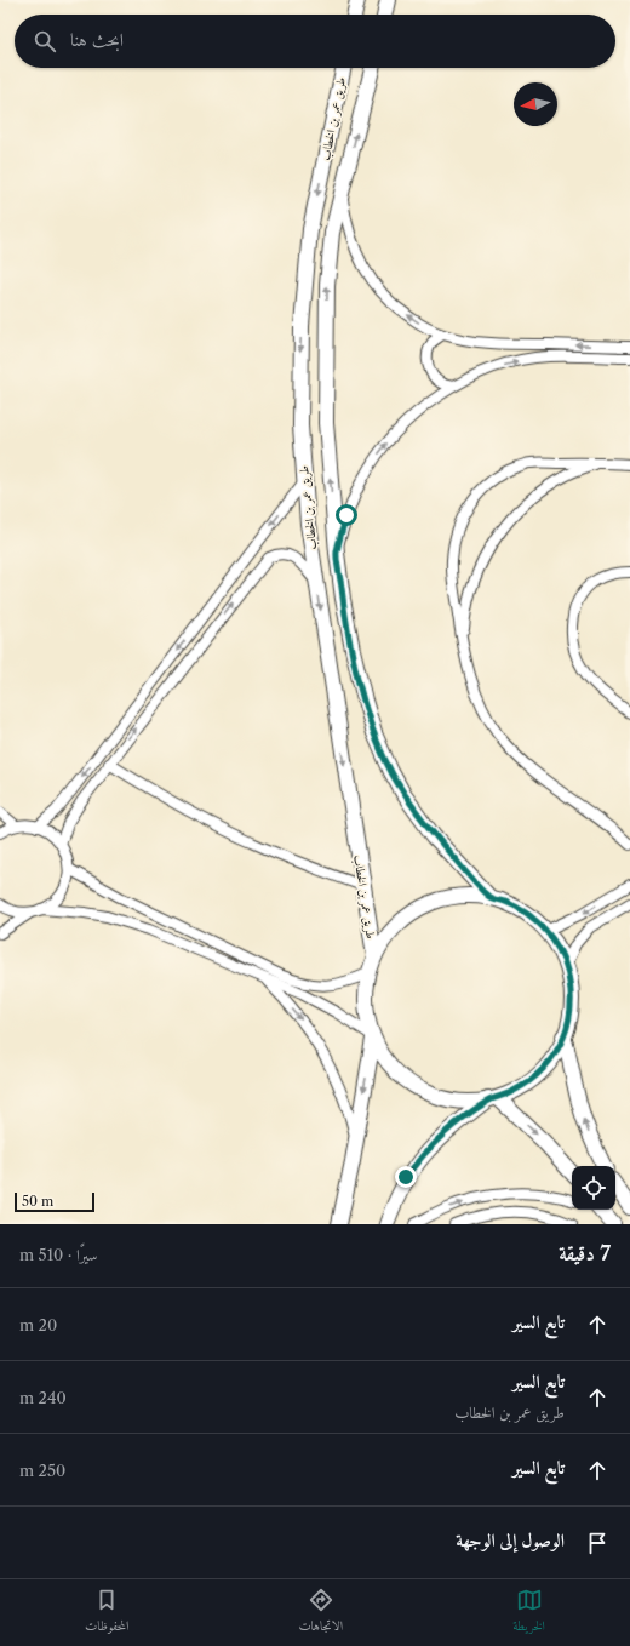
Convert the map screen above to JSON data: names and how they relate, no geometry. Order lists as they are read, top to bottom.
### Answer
{
  "streets": {
    "street": ["طريق عمر بن الخطاب"]
  },
  "scale_bar": "50 m",
  "north": "left",
  "page": {
    "search": "ابحث هنا",
    "scale": "50 m",
    "heading": ["7 دقيقة", "سيرًا · 510 m"],
    "list": [
      ["تابع السير", "20 m"],
      ["تابع السير", "طريق عمر بن الخطاب", "240 m"],
      ["تابع السير", "250 m"],
      "الوصول إلى الوجهة"
    ],
    "nav": ["الخريطة", "الاتجاهات", "المحفوظات"]
  }
}
